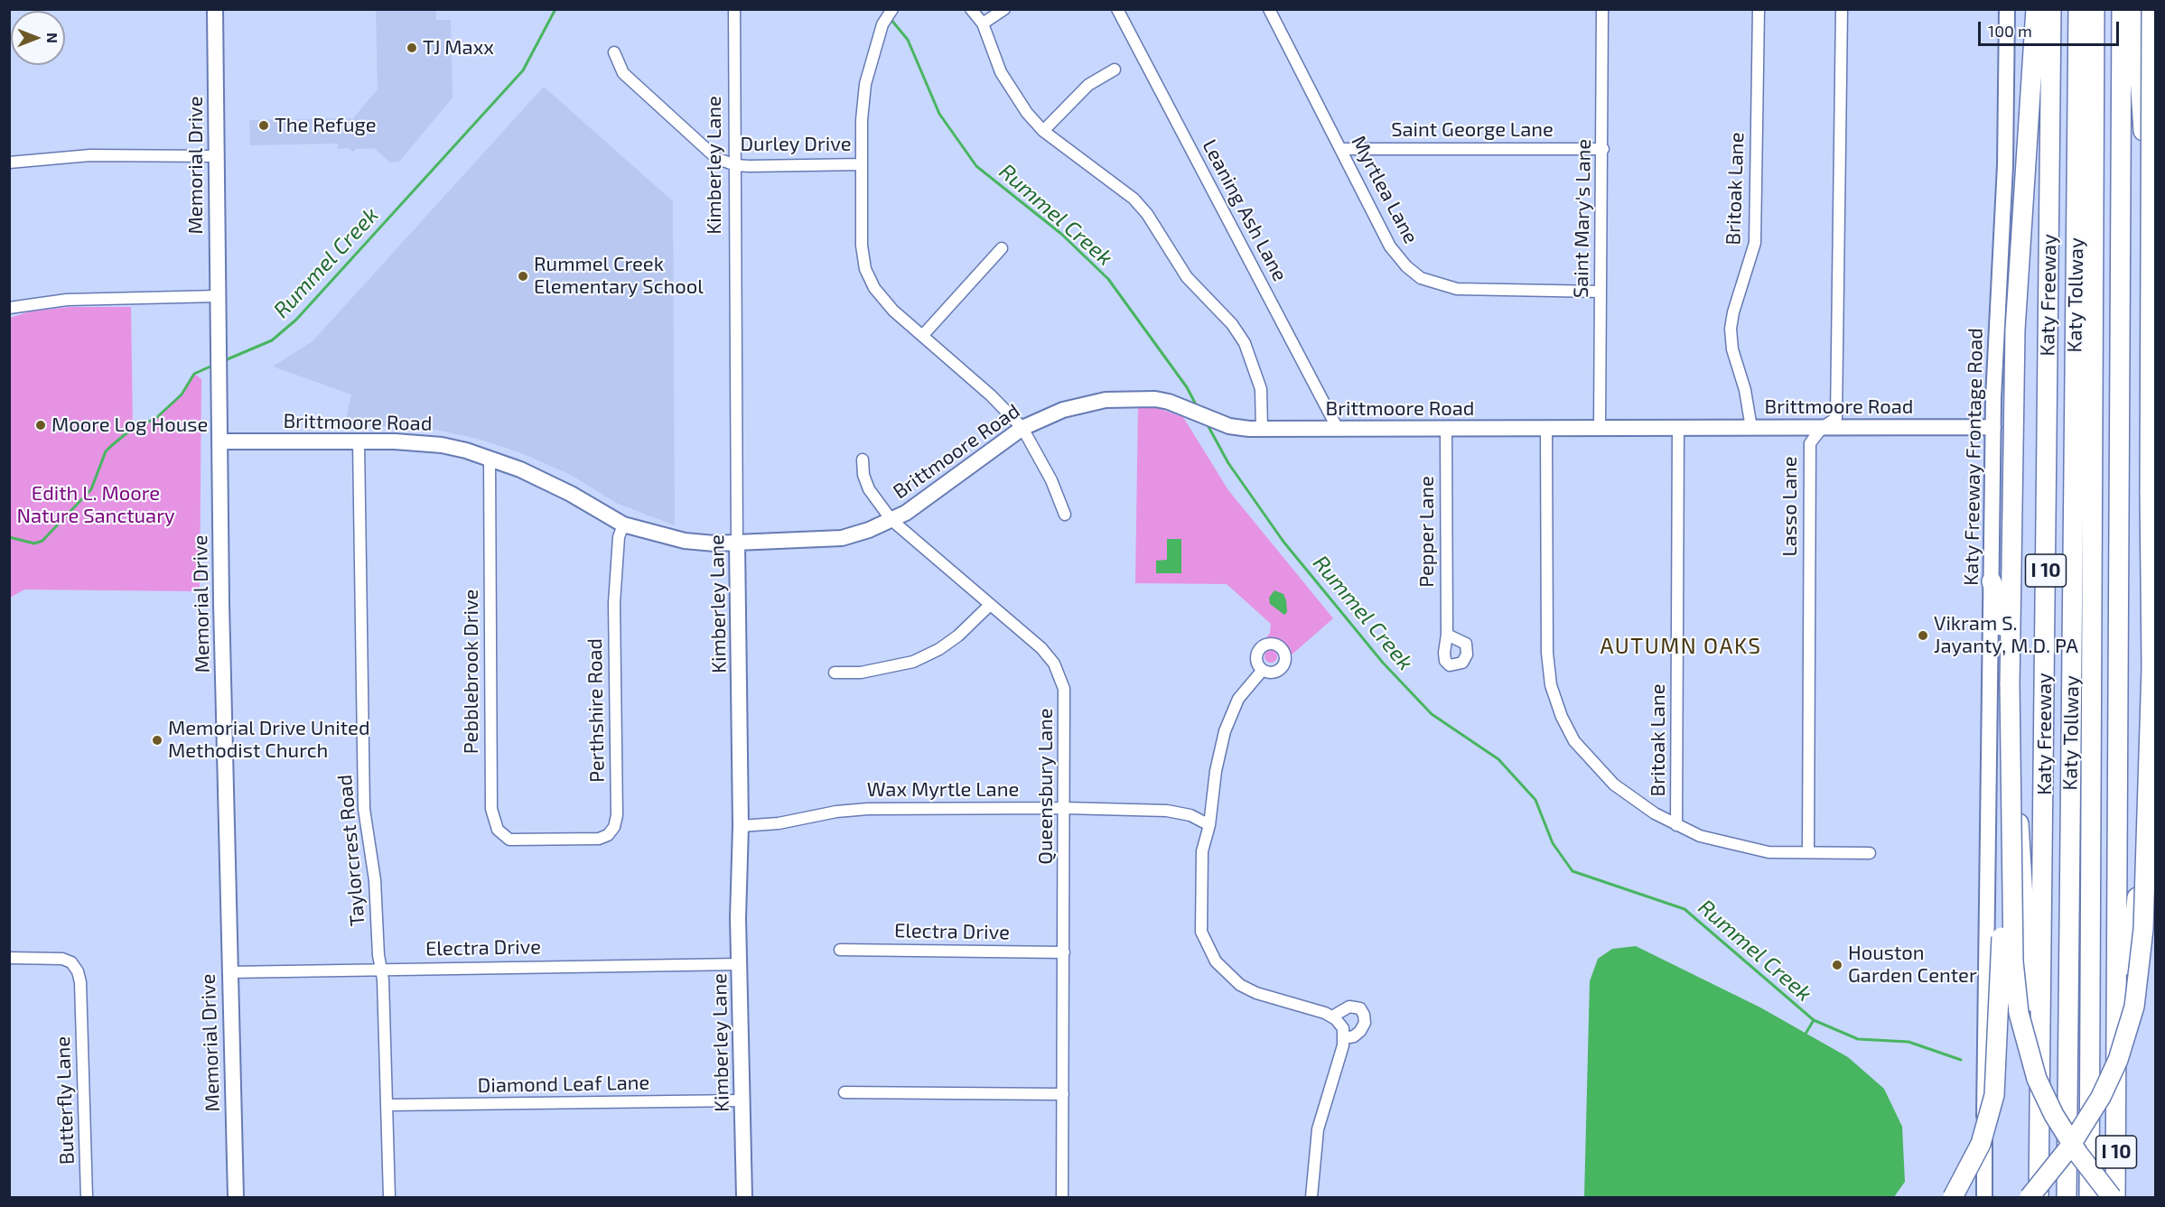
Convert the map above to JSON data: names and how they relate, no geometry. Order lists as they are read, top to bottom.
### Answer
{
  "streets": {
    "highway": ["Katy Freeway", "Katy Tollway", "I 10"],
    "street": [
      "Saint George Lane",
      "Durley Drive",
      "Memorial Drive",
      "Kimberley Lane",
      "Britoak Lane",
      "Myrtlea Lane",
      "Leaning Ash Lane",
      "Saint Mary's Lane",
      "Brittmoore Road",
      "Katy Freeway Frontage Road",
      "Lasso Lane",
      "Pepper Lane",
      "Pebblebrook Drive",
      "Perthshire Road",
      "Queensbury Lane",
      "Wax Myrtle Lane",
      "Taylorcrest Road",
      "Electra Drive",
      "Diamond Leaf Lane",
      "Butterfly Lane"
    ]
  },
  "crossings": [
    ["Saint George Lane", "Myrtlea Lane"],
    ["Saint George Lane", "Saint Mary's Lane"],
    ["Durley Drive", "Kimberley Lane"],
    ["Memorial Drive", "Brittmoore Road"],
    ["Memorial Drive", "Electra Drive"],
    ["Kimberley Lane", "Brittmoore Road"],
    ["Kimberley Lane", "Wax Myrtle Lane"],
    ["Kimberley Lane", "Electra Drive"],
    ["Kimberley Lane", "Diamond Leaf Lane"],
    ["Britoak Lane", "Brittmoore Road"],
    ["Myrtlea Lane", "Saint Mary's Lane"],
    ["Leaning Ash Lane", "Brittmoore Road"],
    ["Saint Mary's Lane", "Brittmoore Road"],
    ["Brittmoore Road", "Katy Freeway Frontage Road"],
    ["Brittmoore Road", "Lasso Lane"],
    ["Brittmoore Road", "Pepper Lane"],
    ["Brittmoore Road", "Pebblebrook Drive"],
    ["Brittmoore Road", "Perthshire Road"],
    ["Brittmoore Road", "Queensbury Lane"],
    ["Brittmoore Road", "Taylorcrest Road"],
    ["Pebblebrook Drive", "Perthshire Road"],
    ["Queensbury Lane", "Wax Myrtle Lane"],
    ["Queensbury Lane", "Electra Drive"],
    ["Taylorcrest Road", "Electra Drive"],
    ["Taylorcrest Road", "Diamond Leaf Lane"]
  ],
  "districts": ["AUTUMN OAKS"],
  "water": ["Rummel Creek"],
  "parks": ["Edith L. Moore Nature Sanctuary"],
  "places": [
    "TJ Maxx",
    "The Refuge",
    "Rummel Creek Elementary School",
    "Moore Log House",
    "Vikram S. Jayanty, M.D. PA",
    "Memorial Drive United Methodist Church",
    "Houston Garden Center"
  ],
  "scale_bar": "100 m",
  "north": "right"
}
